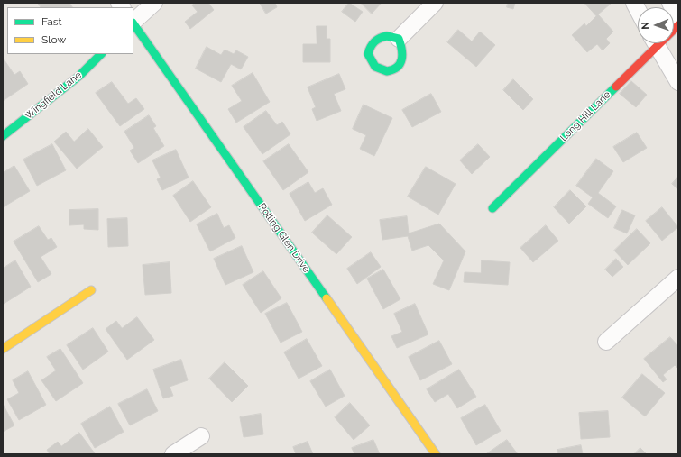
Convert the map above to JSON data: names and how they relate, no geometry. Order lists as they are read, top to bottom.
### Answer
{
  "streets": {
    "street": ["Wingfield Lane", "Long Hill Lane", "Rolling Glen Drive"]
  },
  "legend": ["Fast", "Slow"],
  "north": "left"
}
